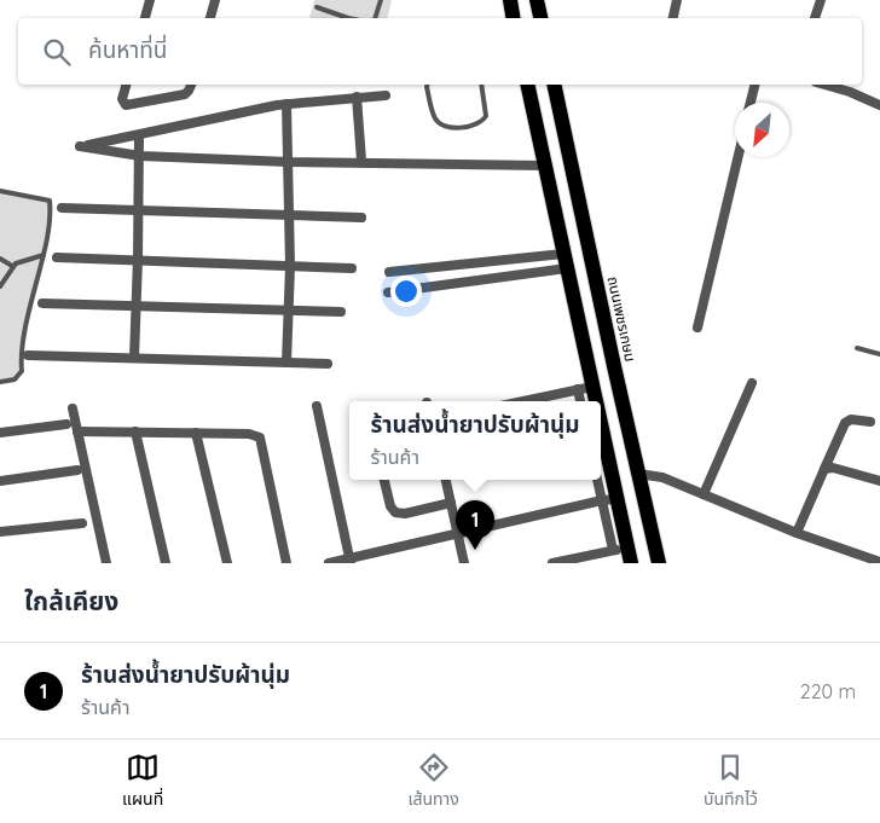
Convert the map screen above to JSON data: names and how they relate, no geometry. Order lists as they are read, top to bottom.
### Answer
{
  "streets": {
    "main road": ["ถนนเพชรเกษม"]
  },
  "north": "bottom left",
  "page": {
    "search": "ค้นหาที่นี่",
    "popup": ["ร้านส่งน้ำยาปรับผ้านุ่ม", "ร้านค้า"],
    "pins": "1",
    "heading": "ใกล้เคียง",
    "list": [
      {
        "mark": "1",
        "name": "ร้านส่งน้ำยาปรับผ้านุ่ม",
        "note": "ร้านค้า",
        "value": "220 m"
      }
    ],
    "nav": ["แผนที่", "เส้นทาง", "บันทึกไว้"]
  }
}
